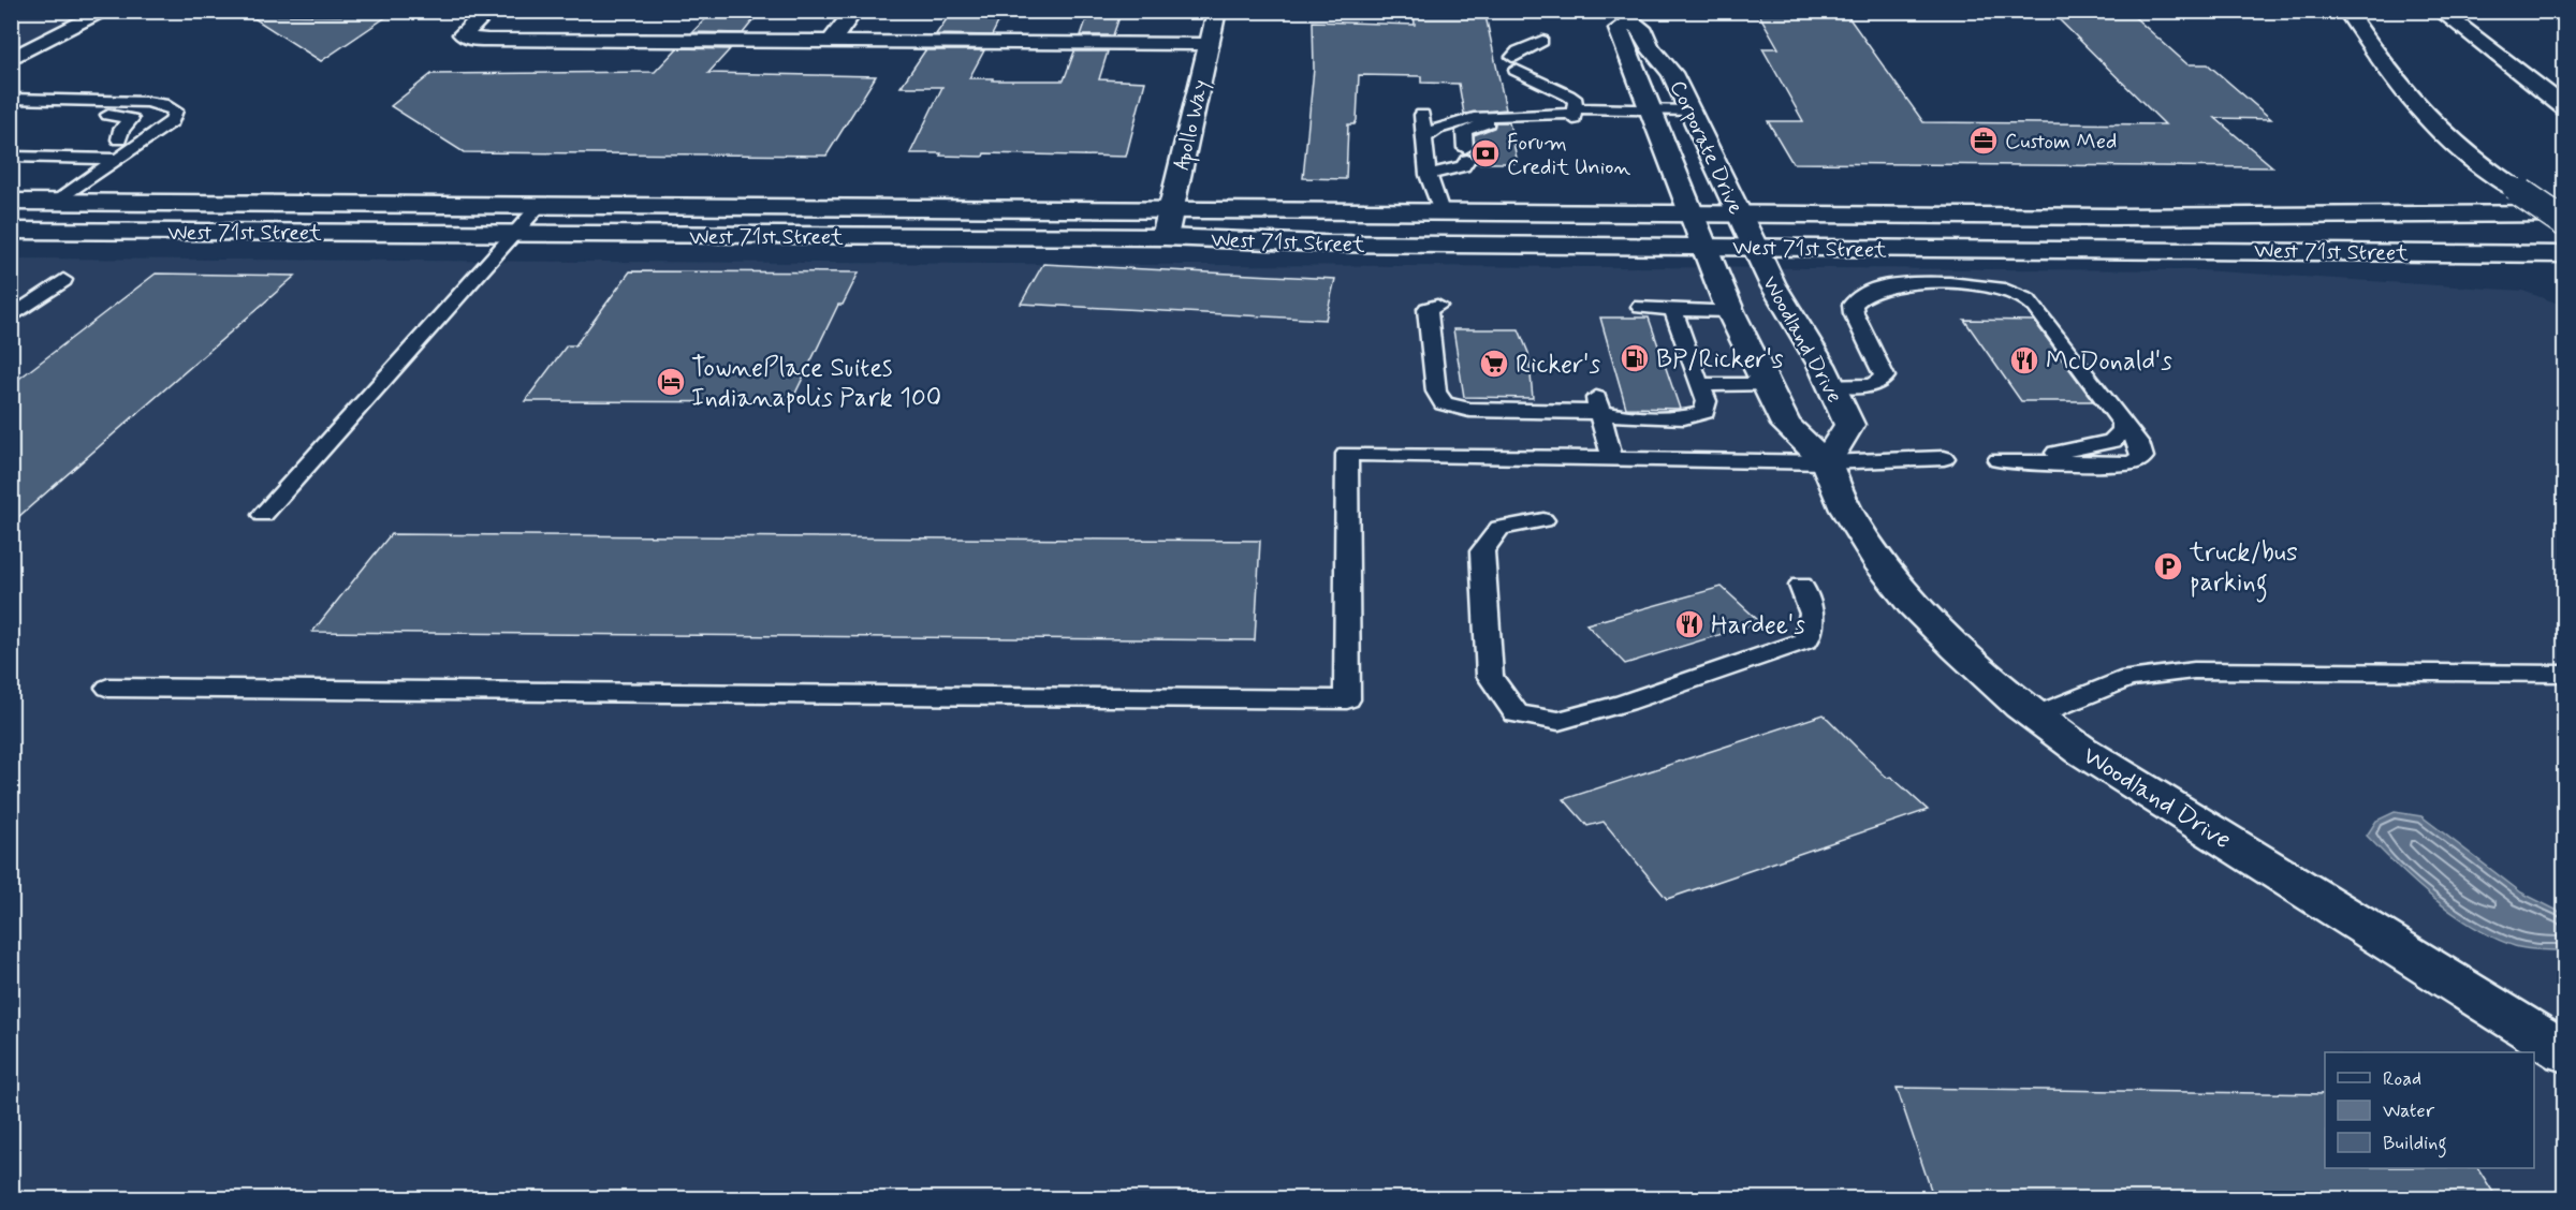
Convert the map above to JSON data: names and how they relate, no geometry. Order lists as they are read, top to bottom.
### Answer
{
  "streets": {
    "main road": [
      "Apollo Way",
      "Corporate Drive",
      "West 71st Street",
      "Woodland Drive"
    ]
  },
  "crossings": [
    ["Apollo Way", "West 71st Street"],
    ["Corporate Drive", "West 71st Street"],
    ["Corporate Drive", "Woodland Drive"],
    ["West 71st Street", "Woodland Drive"]
  ],
  "places": {
    "office": ["Custom Med"],
    "bank": ["Forum Credit Union"],
    "fuel station": ["BP/Ricker's"],
    "restaurant": ["McDonald's", "Hardee's"],
    "supermarket": ["Ricker's"],
    "hotel": ["TownePlace Suites Indianapolis Park 100"],
    "parking": ["truck/bus parking"]
  },
  "legend": ["Road", "Water", "Building"]
}
